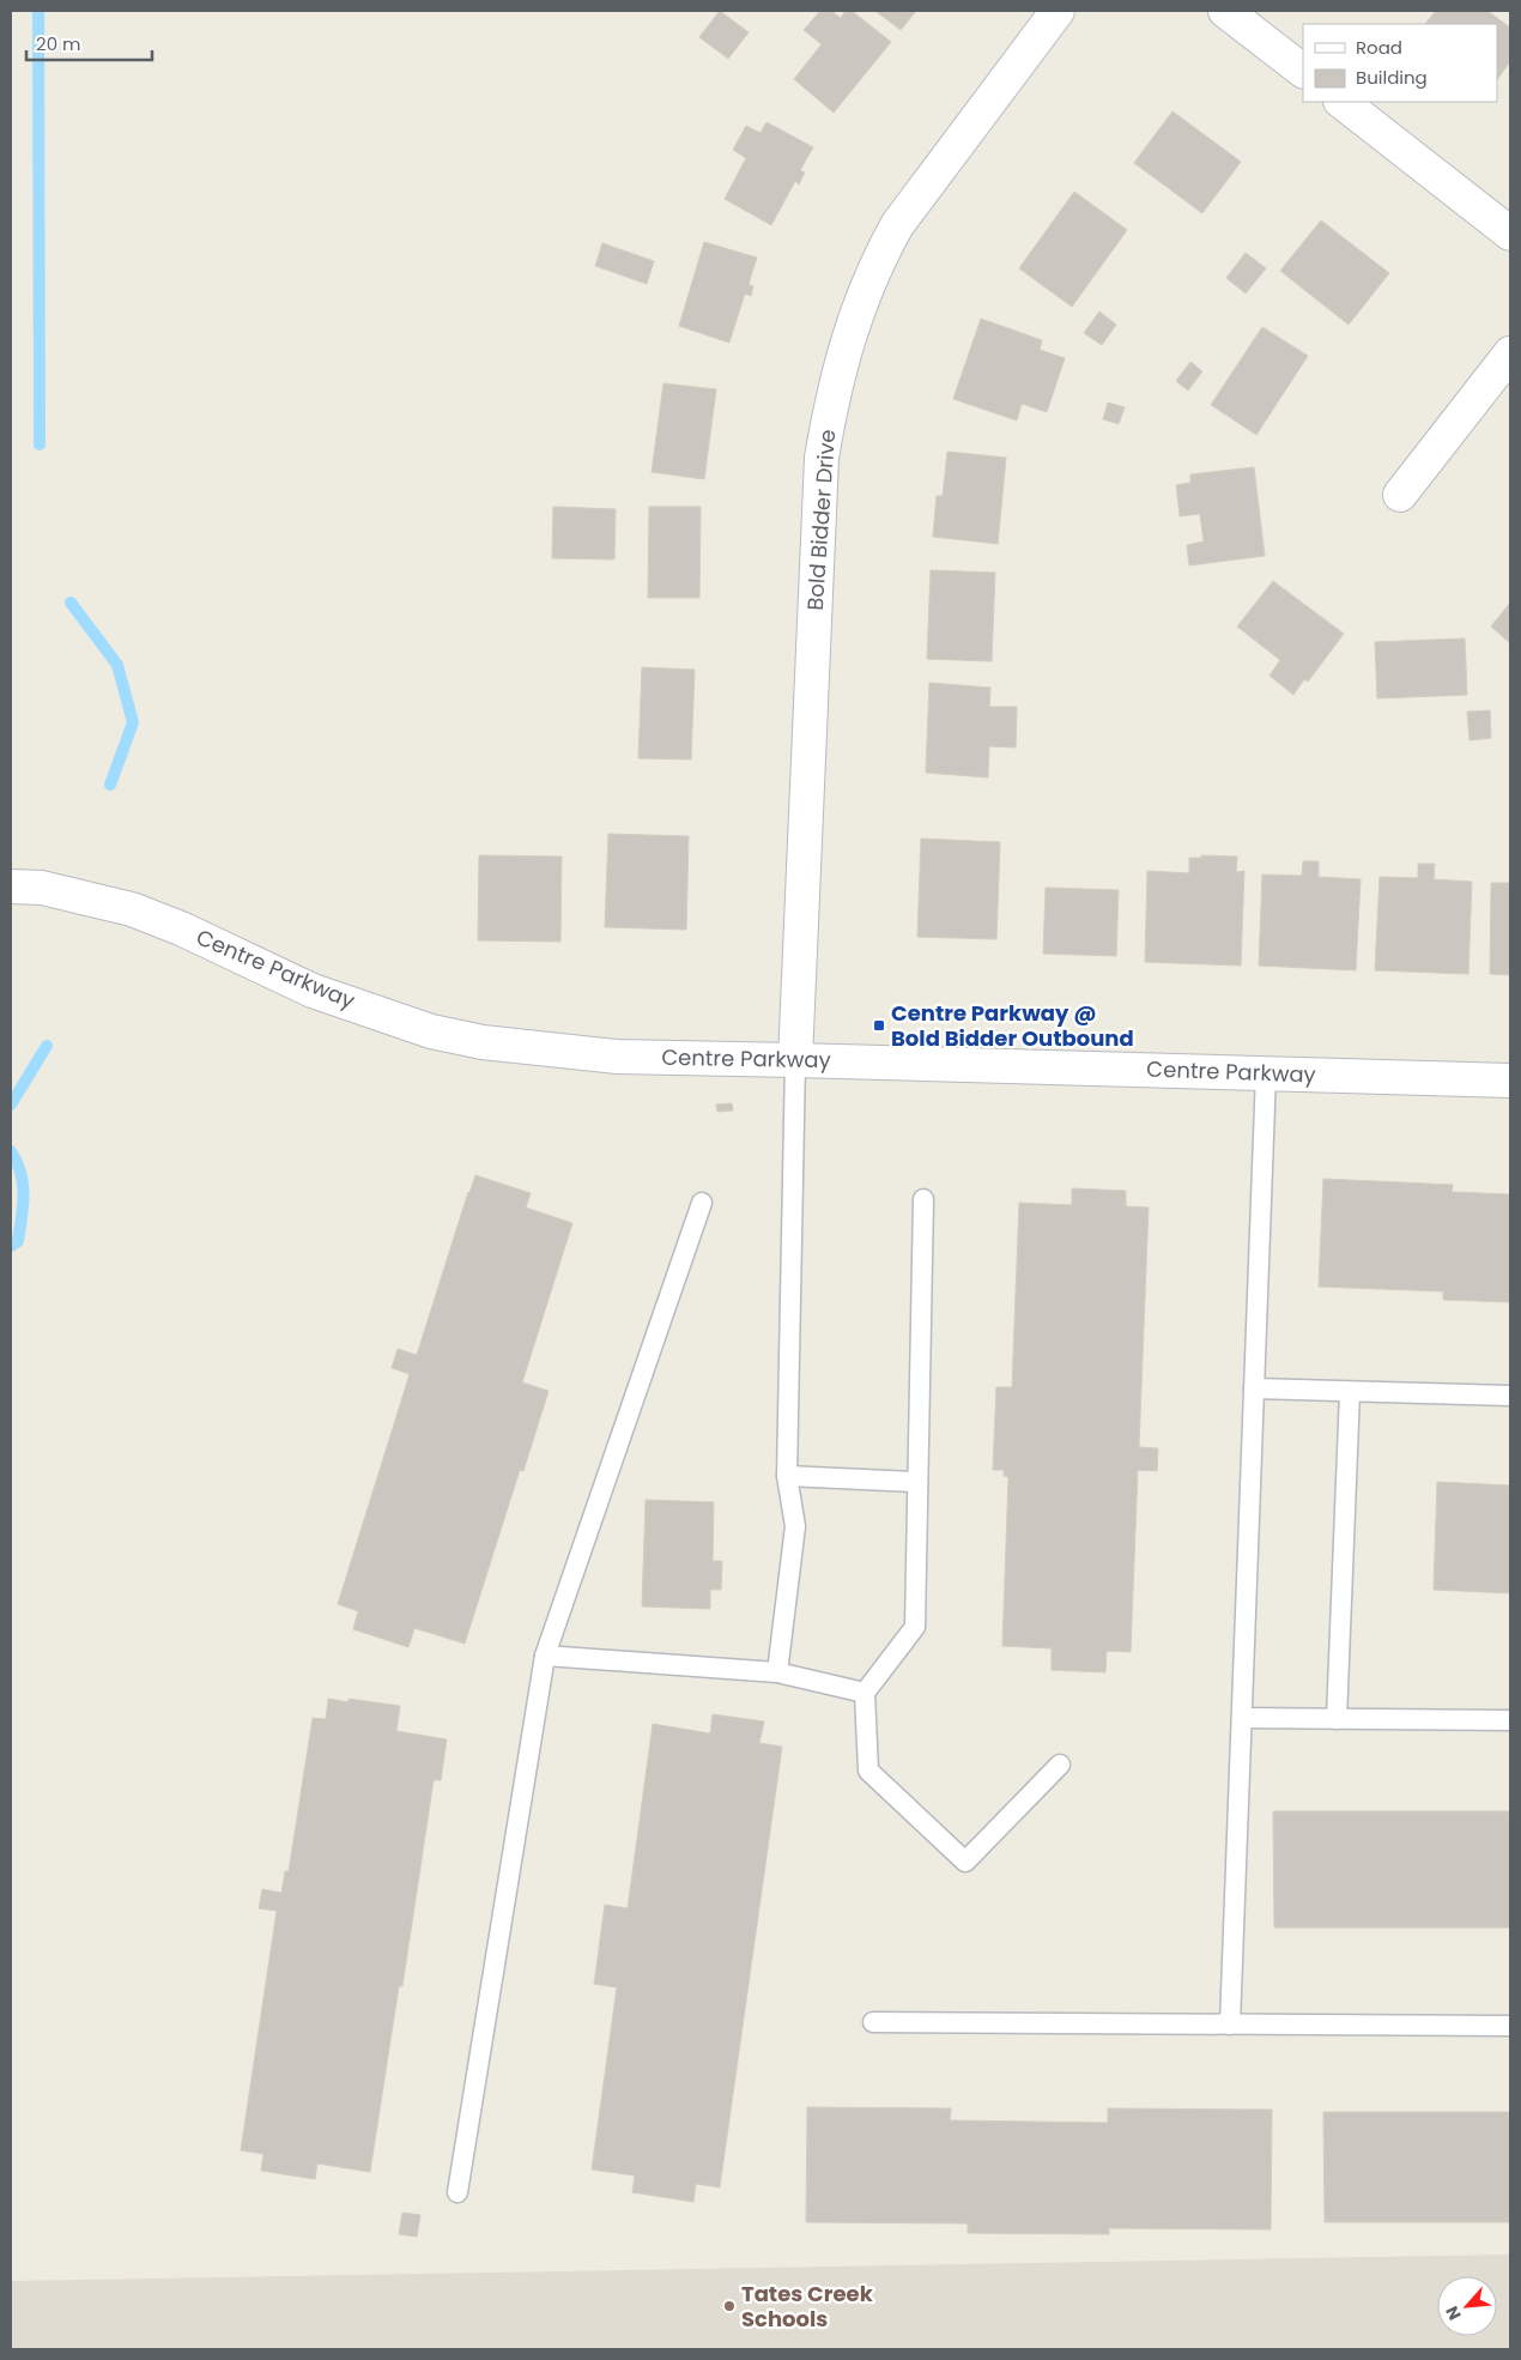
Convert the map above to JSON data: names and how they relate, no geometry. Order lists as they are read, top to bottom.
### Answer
{
  "streets": {
    "street": ["Bold Bidder Drive", "Centre Parkway"]
  },
  "crossings": [
    ["Bold Bidder Drive", "Centre Parkway"]
  ],
  "places": {
    "transit": ["Centre Parkway @ Bold Bidder Outbound"],
    "other": ["Tates Creek Schools"]
  },
  "legend": ["Road", "Building"],
  "scale_bar": "20 m",
  "north": "bottom left"
}
